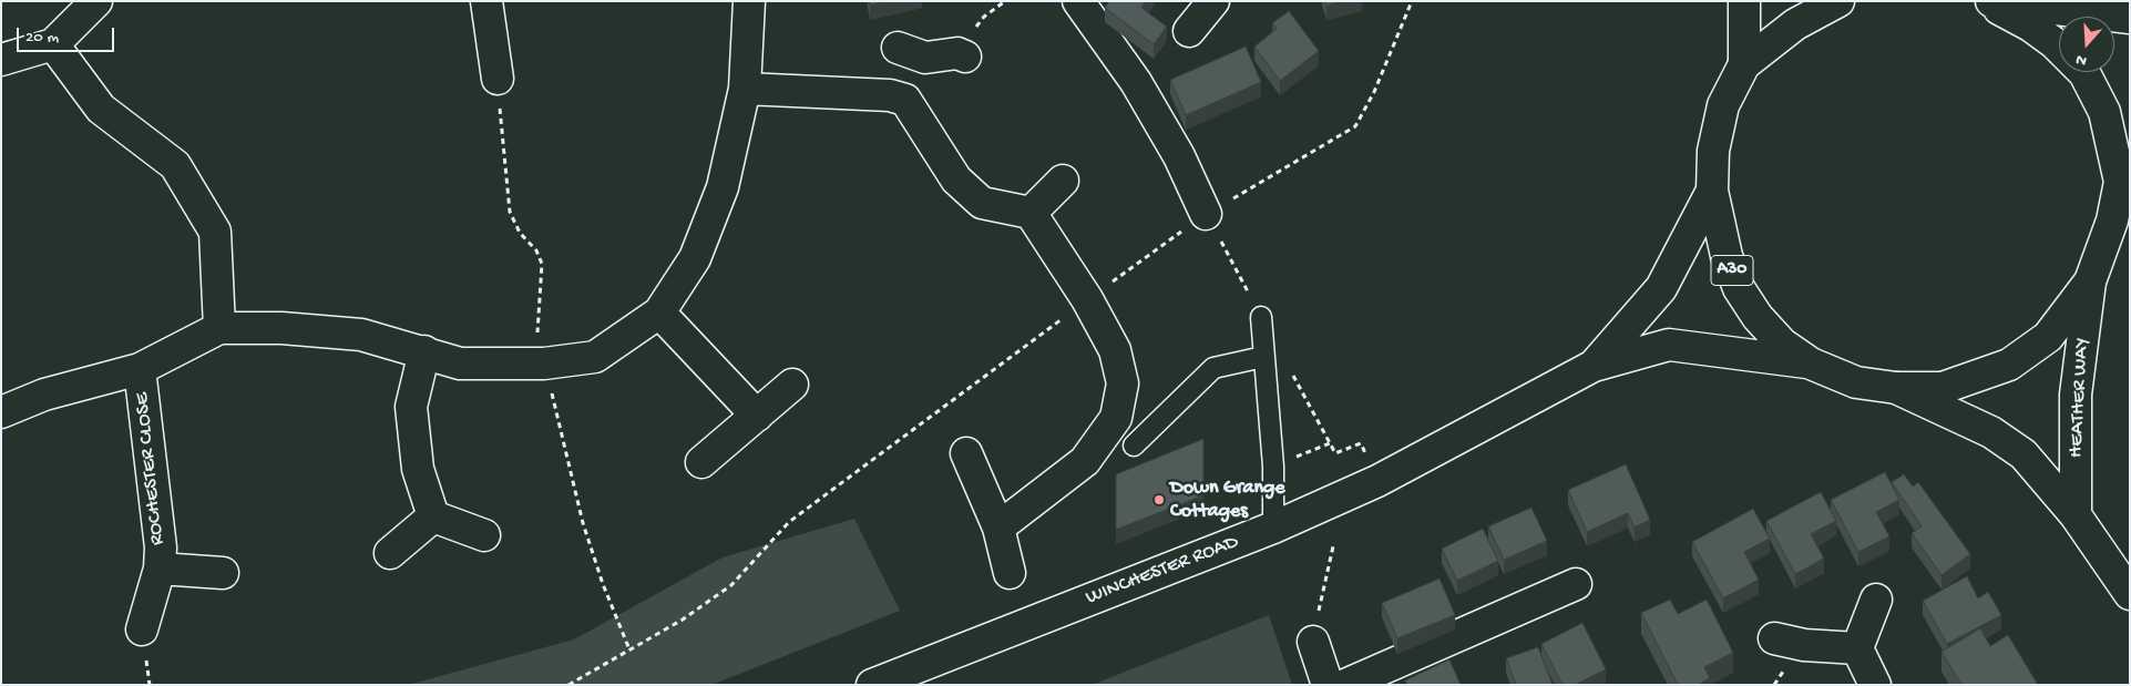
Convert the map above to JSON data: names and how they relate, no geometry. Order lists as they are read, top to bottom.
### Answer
{
  "streets": {
    "street": [
      "A30",
      "HEATHER WAY",
      "ROCHESTER CLOSE",
      "WINCHESTER ROAD"
    ]
  },
  "crossings": [
    ["A30", "HEATHER WAY"],
    ["A30", "WINCHESTER ROAD"]
  ],
  "places": ["Down Grange Cottages"],
  "scale_bar": "20 m",
  "north": "bottom"
}
